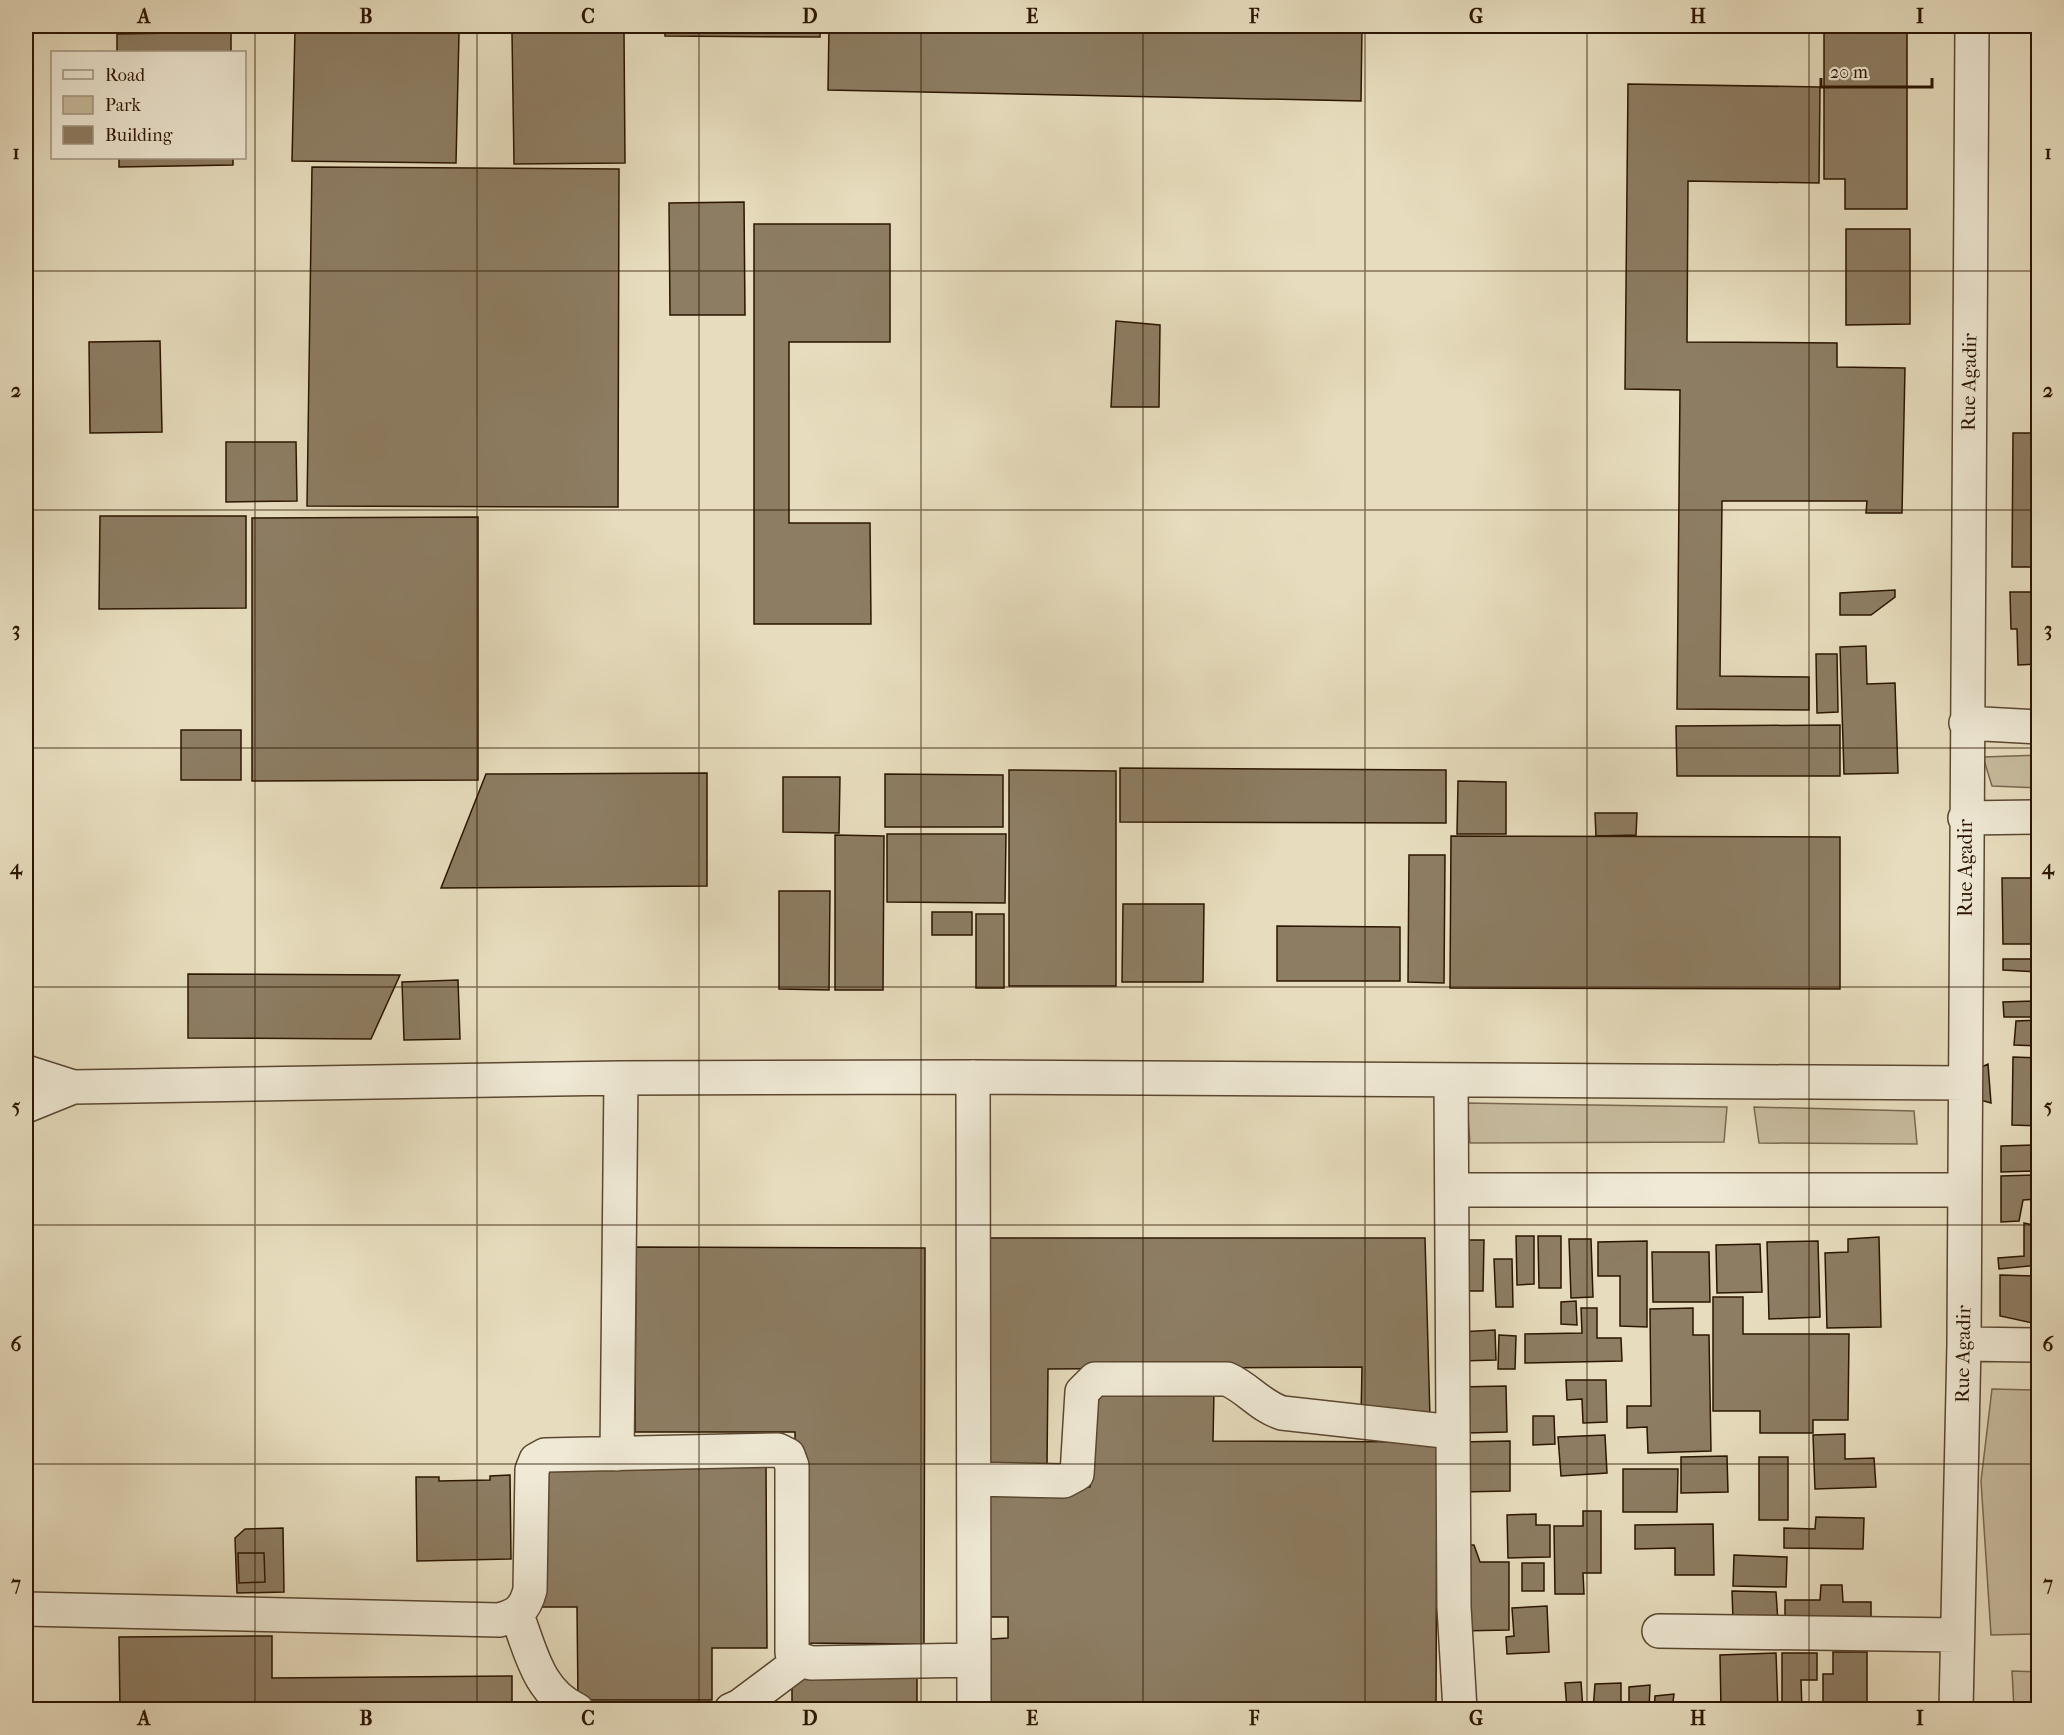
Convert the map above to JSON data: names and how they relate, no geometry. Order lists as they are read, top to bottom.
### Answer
{
  "streets": {
    "street": ["Rue Agadir"]
  },
  "legend": ["Road", "Park", "Building"],
  "scale_bar": "20 m",
  "grid": {
    "columns": [
      "A",
      "B",
      "C",
      "D",
      "E",
      "F",
      "G",
      "H",
      "I"
    ],
    "rows": [
      "1",
      "2",
      "3",
      "4",
      "5",
      "6",
      "7"
    ]
  }
}
